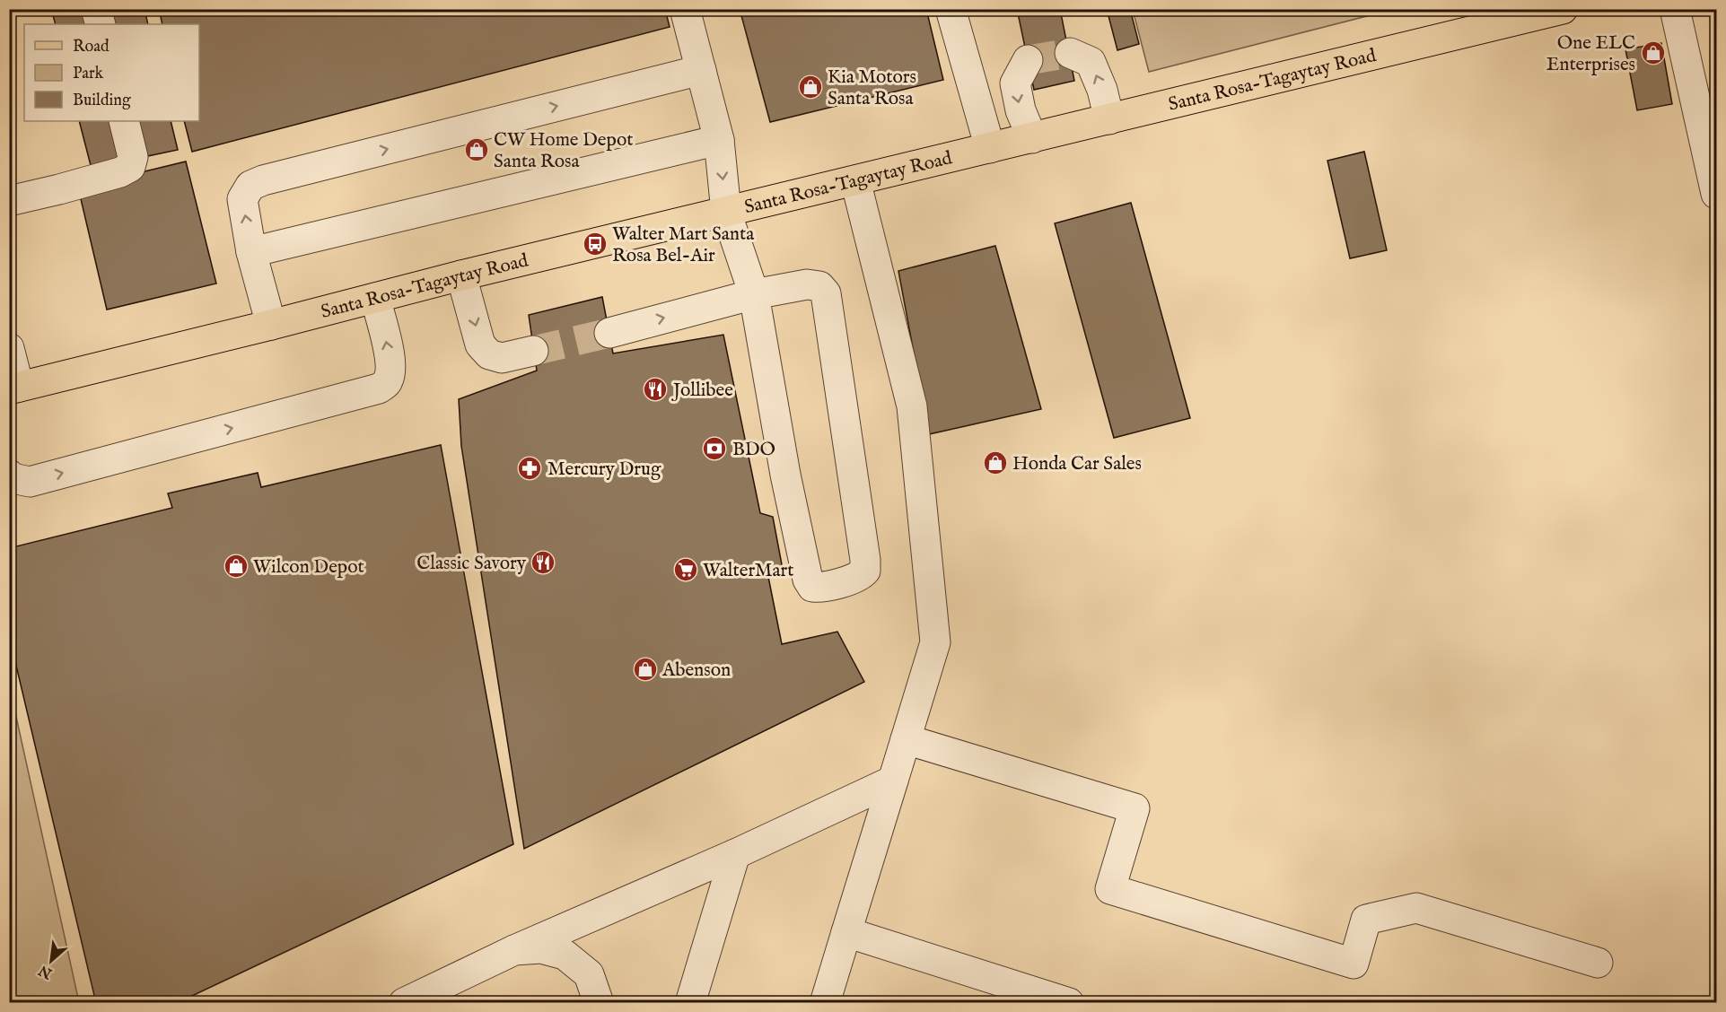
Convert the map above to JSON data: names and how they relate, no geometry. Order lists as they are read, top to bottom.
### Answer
{
  "streets": {
    "main road": ["Santa Rosa-Tagaytay Road"]
  },
  "places": {
    "shop": [
      "One ELC Enterprises",
      "Kia Motors Santa Rosa",
      "CW Home Depot Santa Rosa",
      "Honda Car Sales",
      "Wilcon Depot",
      "Abenson"
    ],
    "bus stop": ["Walter Mart Santa Rosa Bel-Air"],
    "restaurant": ["Jollibee", "Classic Savory"],
    "bank": ["BDO"],
    "pharmacy": ["Mercury Drug"],
    "supermarket": ["WalterMart"]
  },
  "legend": ["Road", "Park", "Building"],
  "north": "bottom left"
}
